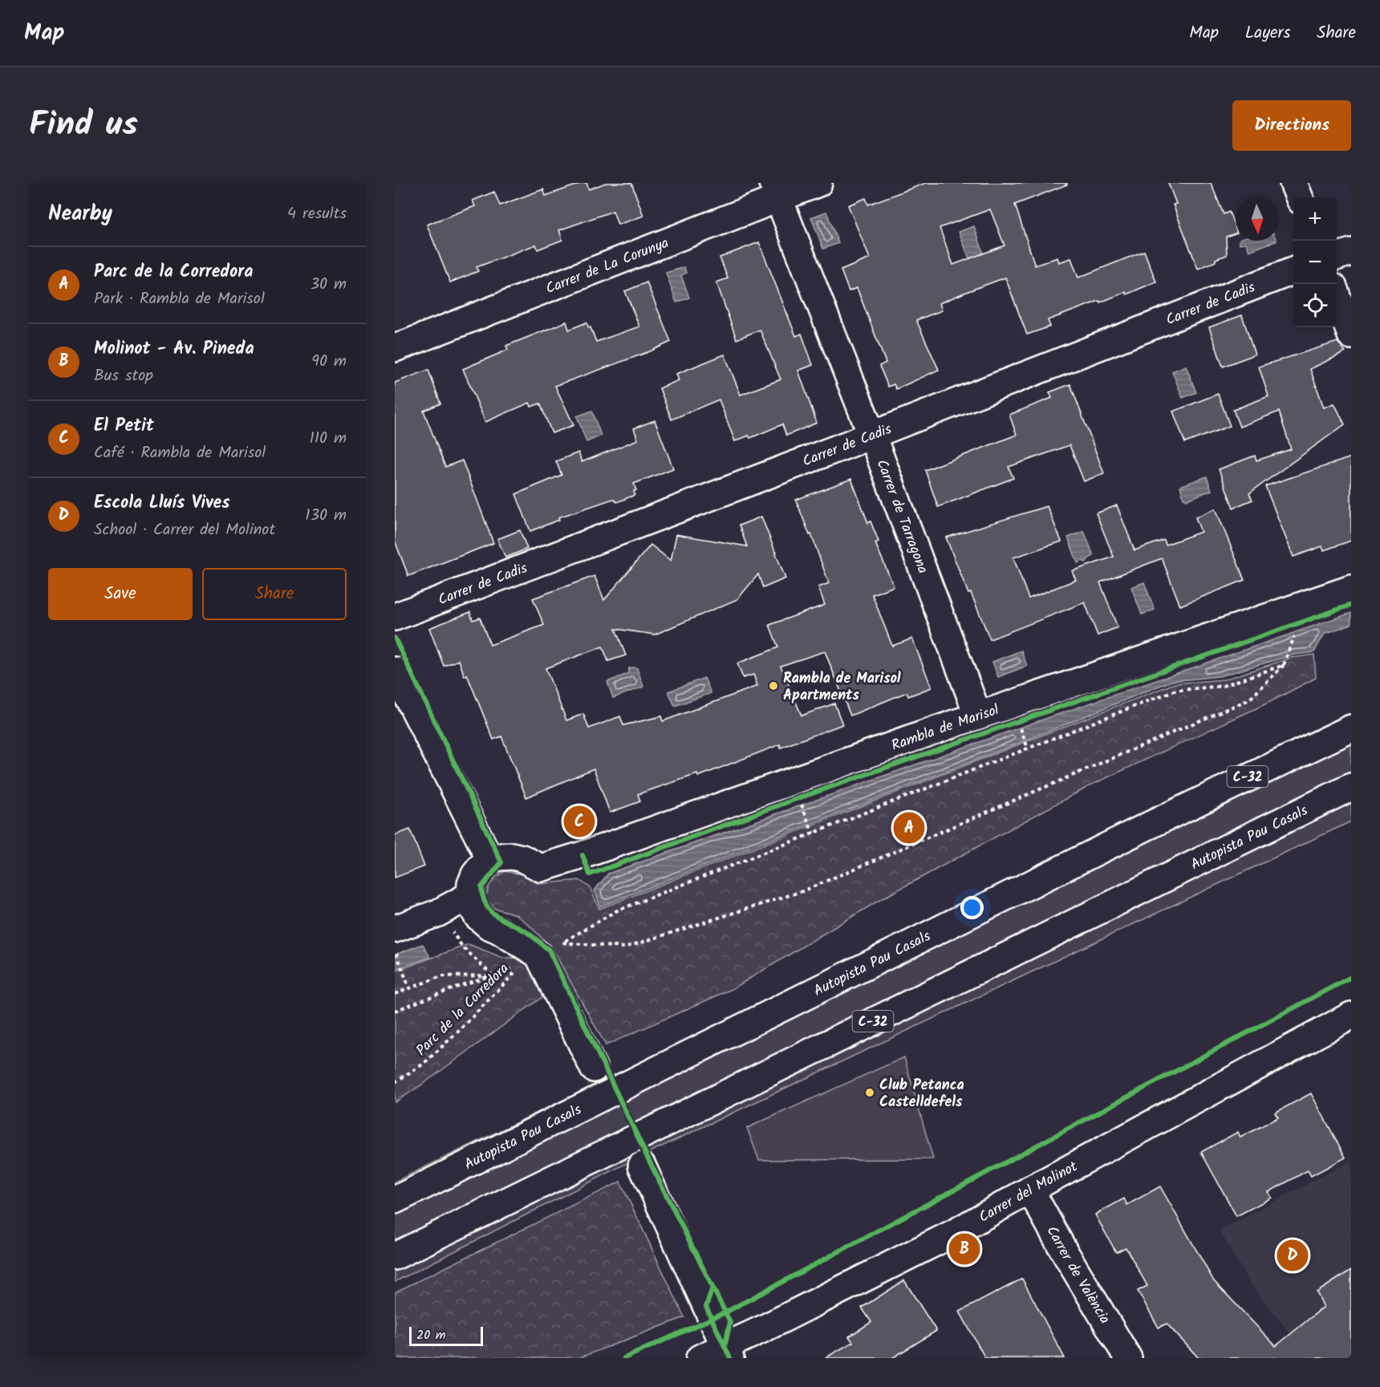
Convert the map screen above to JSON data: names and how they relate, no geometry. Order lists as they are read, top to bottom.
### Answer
{
  "streets": {
    "main road": [
      "Carrer de La Corunya",
      "Carrer de Cadis",
      "Carrer de Tarragona",
      "Rambla de Marisol",
      "C-32",
      "Autopista Pau Casals",
      "Carrer del Molinot",
      "Carrer de València"
    ],
    "path": ["Parc de la Corredora"]
  },
  "crossings": [
    ["Carrer de La Corunya", "Carrer de Tarragona"],
    ["Carrer de Cadis", "Carrer de Tarragona"],
    ["Carrer de Tarragona", "Rambla de Marisol"],
    ["Carrer del Molinot", "Carrer de València"]
  ],
  "places": ["Rambla de Marisol Apartments", "Club Petanca Castelldefels"],
  "scale_bar": "20 m",
  "north": "bottom",
  "page": {
    "header": "Map",
    "nav": ["Map", "Layers", "Share"],
    "title": "Find us",
    "buttons": [
      "Directions",
      ["Save", "Share"]
    ],
    "heading": ["Nearby", "4 results"],
    "map_buttons": ["+", "−"],
    "list": [
      {
        "mark": "A",
        "name": "Parc de la Corredora",
        "note": "Park · Rambla de Marisol",
        "value": "30 m"
      },
      {
        "mark": "B",
        "name": "Molinot - Av. Pineda",
        "note": "Bus stop",
        "value": "90 m"
      },
      {
        "mark": "C",
        "name": "El Petit",
        "note": "Café · Rambla de Marisol",
        "value": "110 m"
      },
      {
        "mark": "D",
        "name": "Escola Lluís Vives",
        "note": "School · Carrer del Molinot",
        "value": "130 m"
      }
    ],
    "pins": [
      "C",
      "A",
      "B",
      "D"
    ],
    "scale": "20 m"
  }
}
